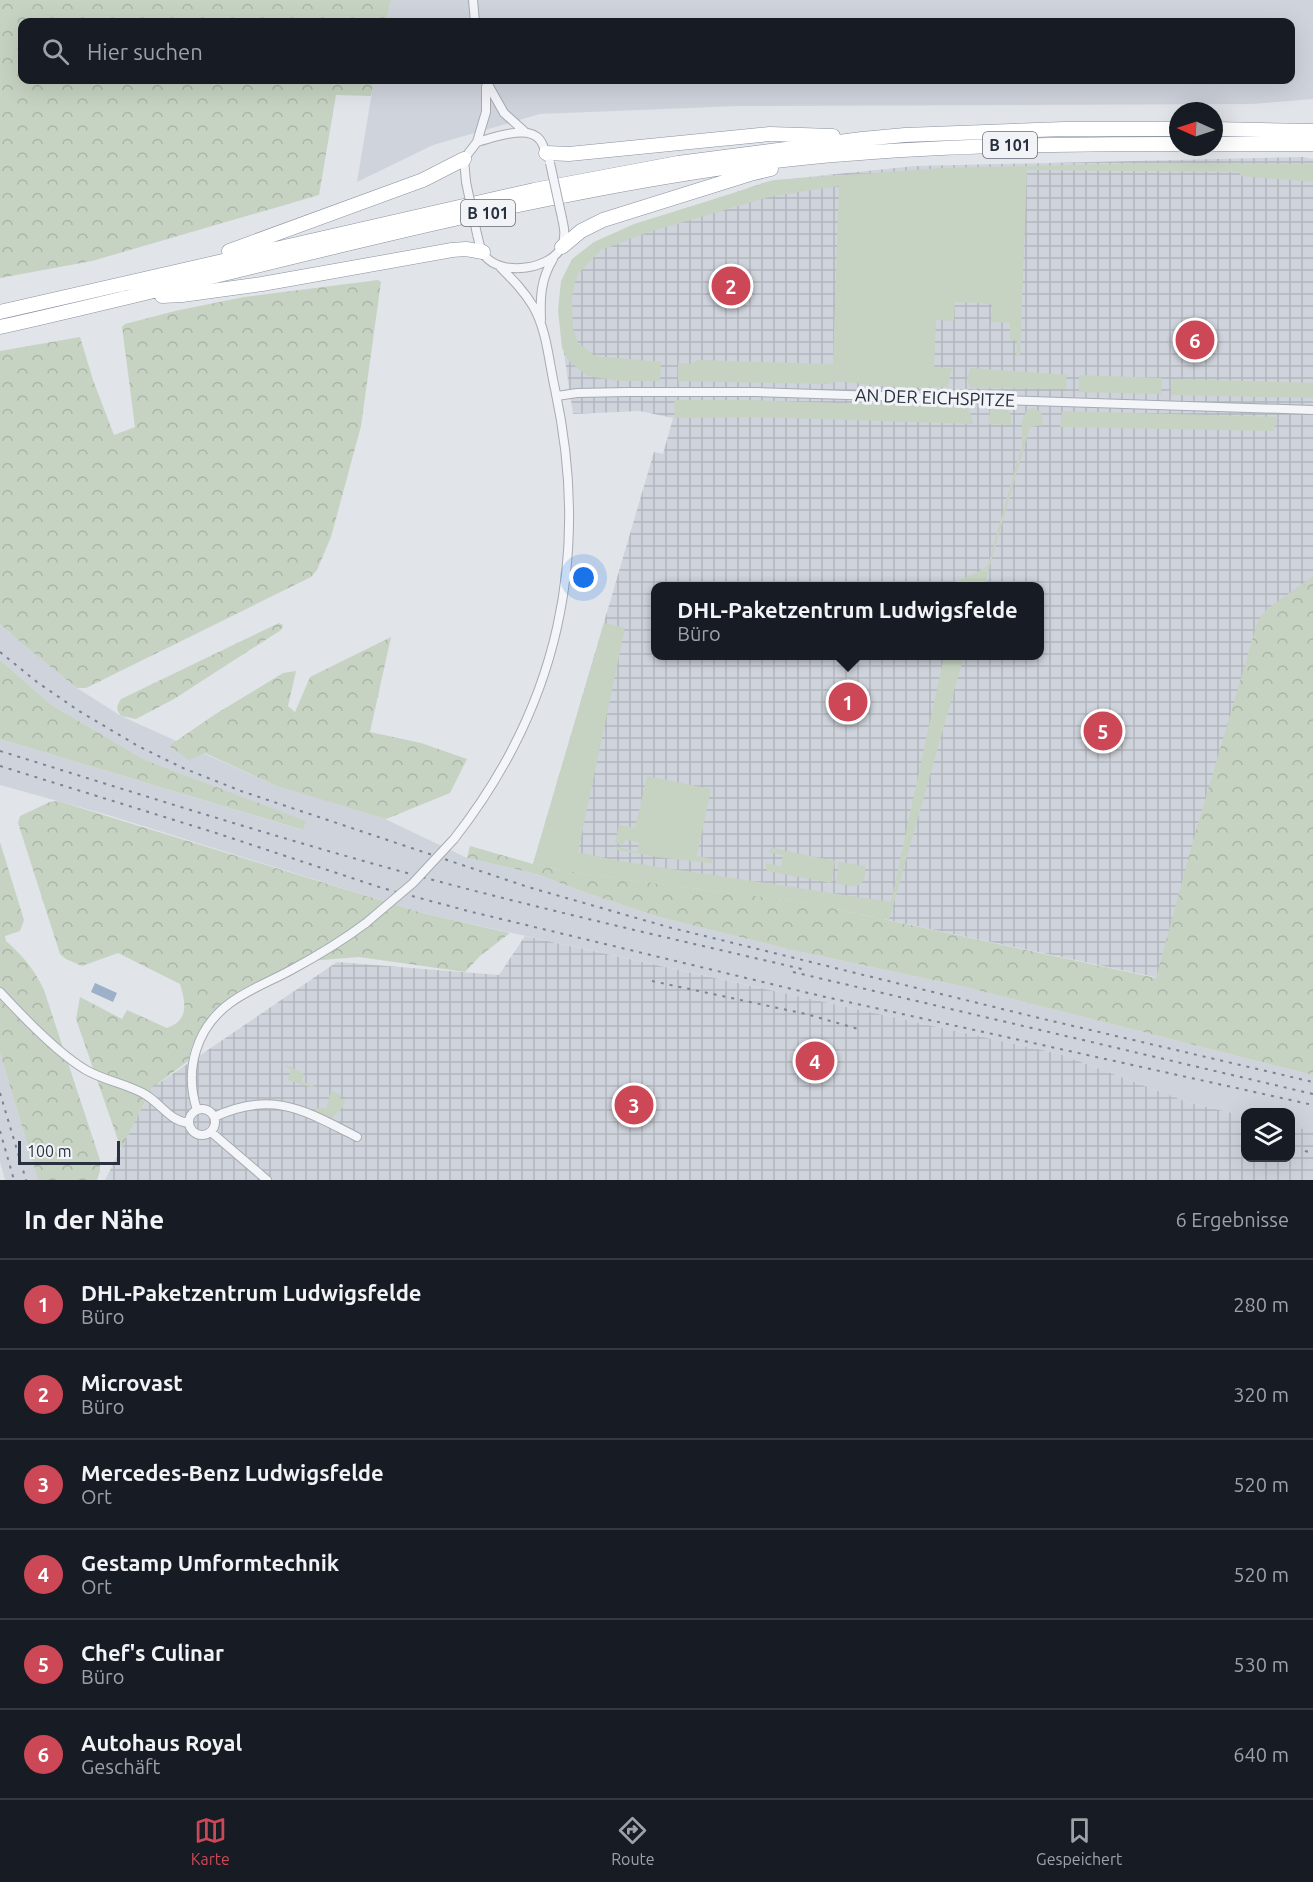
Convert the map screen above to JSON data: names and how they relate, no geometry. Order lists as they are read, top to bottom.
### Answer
{
  "streets": {
    "highway": ["B 101"],
    "street": ["AN DER EICHSPITZE"]
  },
  "scale_bar": "100 m",
  "north": "left",
  "page": {
    "search": "Hier suchen",
    "pins": [
      "2",
      "6",
      "1",
      "5",
      "4",
      "3"
    ],
    "popup": ["DHL-Paketzentrum Ludwigsfelde", "Büro"],
    "scale": "100 m",
    "heading": ["In der Nähe", "6 Ergebnisse"],
    "list": [
      {
        "mark": "1",
        "name": "DHL-Paketzentrum Ludwigsfelde",
        "note": "Büro",
        "value": "280 m"
      },
      {
        "mark": "2",
        "name": "Microvast",
        "note": "Büro",
        "value": "320 m"
      },
      {
        "mark": "3",
        "name": "Mercedes-Benz Ludwigsfelde",
        "note": "Ort",
        "value": "520 m"
      },
      {
        "mark": "4",
        "name": "Gestamp Umformtechnik",
        "note": "Ort",
        "value": "520 m"
      },
      {
        "mark": "5",
        "name": "Chef's Culinar",
        "note": "Büro",
        "value": "530 m"
      },
      {
        "mark": "6",
        "name": "Autohaus Royal",
        "note": "Geschäft",
        "value": "640 m"
      }
    ],
    "nav": ["Karte", "Route", "Gespeichert"]
  }
}
